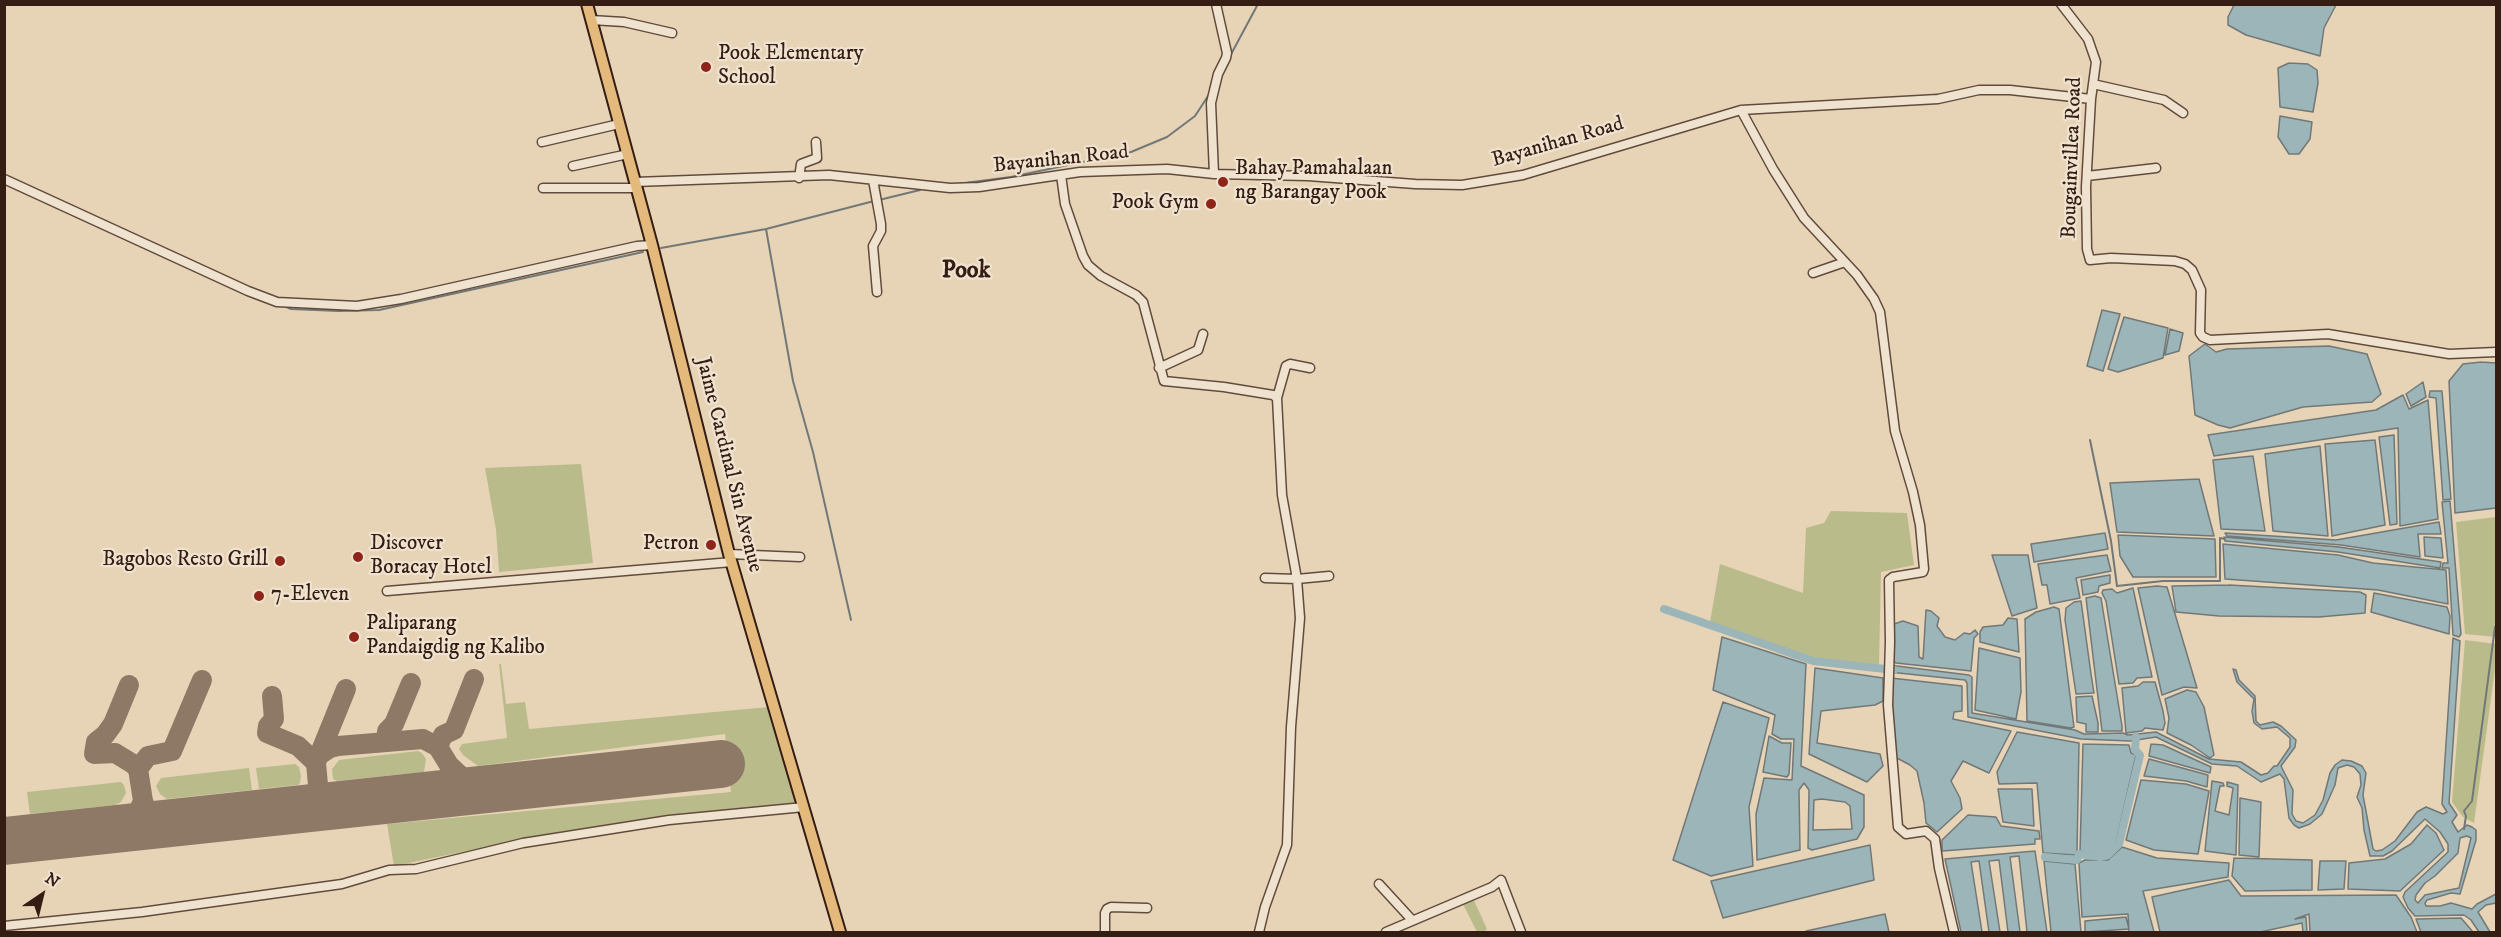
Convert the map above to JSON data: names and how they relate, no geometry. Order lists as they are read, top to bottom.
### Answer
{
  "streets": {
    "main road": ["Jaime Cardinal Sin Avenue"],
    "street": ["Bayanihan Road", "Bougainvillea Road"]
  },
  "crossings": [
    ["Bayanihan Road", "Bougainvillea Road"],
    ["Bayanihan Road", "Jaime Cardinal Sin Avenue"]
  ],
  "districts": ["Pook"],
  "places": [
    "Pook Elementary School",
    "Bahay Pamahalaan ng Barangay Pook",
    "Pook Gym",
    "Petron",
    "Discover Boracay Hotel",
    "Bagobos Resto Grill",
    "7-Eleven",
    "Paliparang Pandaigdig ng Kalibo"
  ],
  "north": "top right"
}
